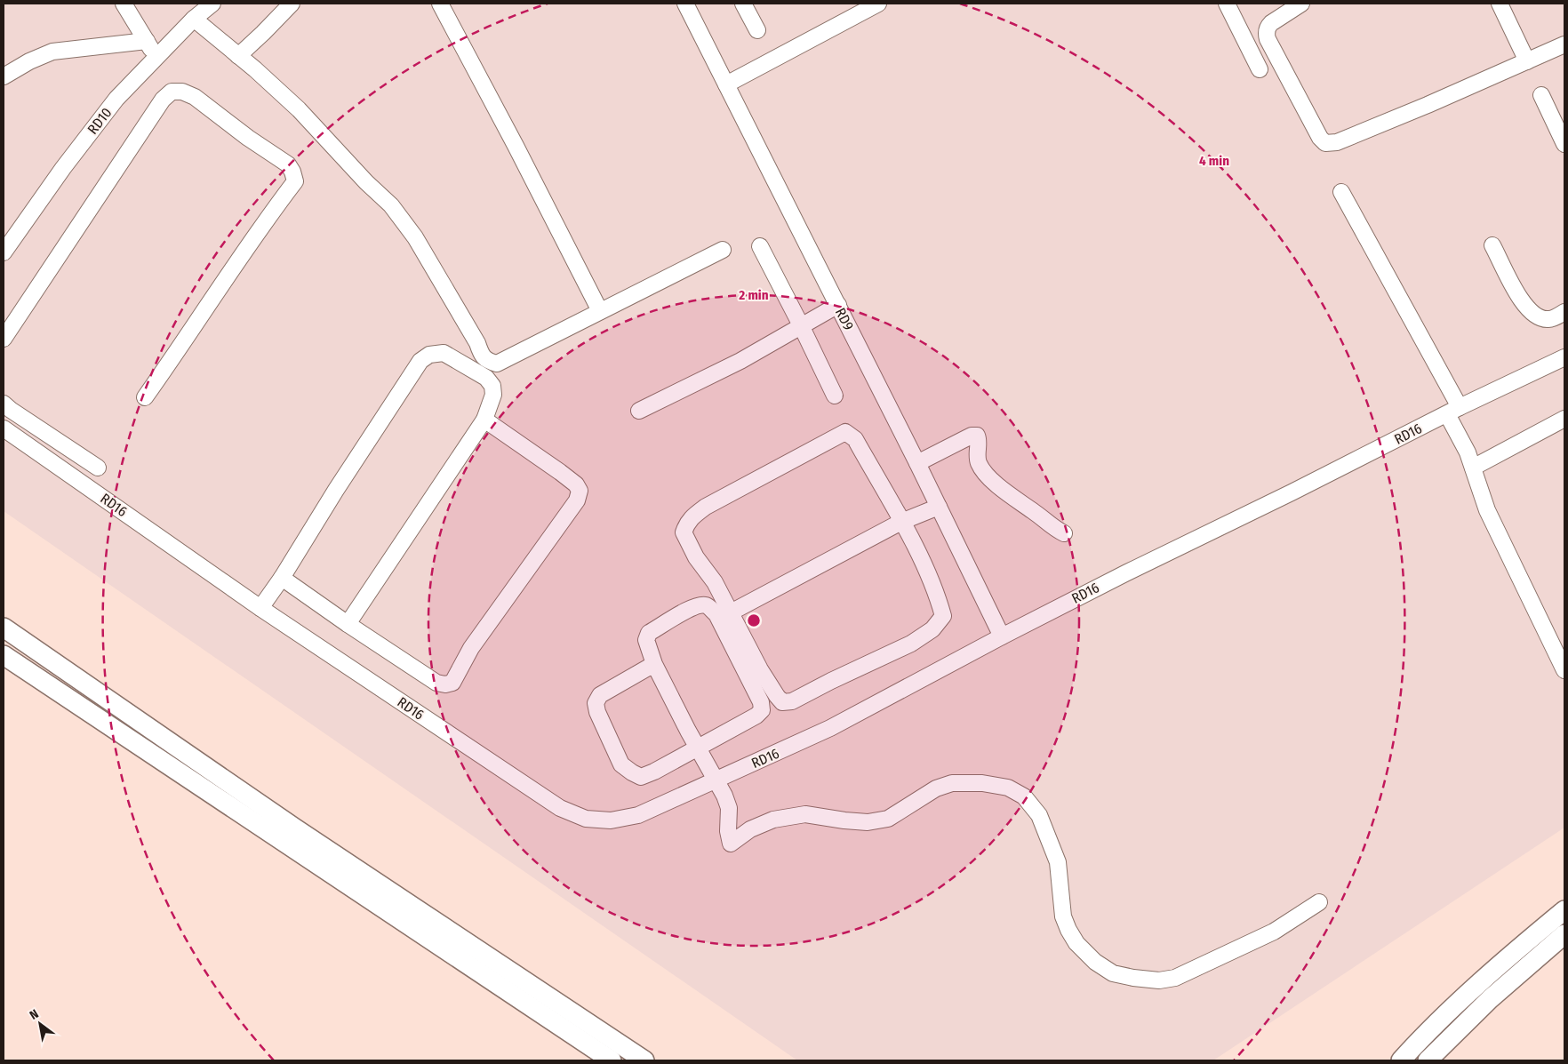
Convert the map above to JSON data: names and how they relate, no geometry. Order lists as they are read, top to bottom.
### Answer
{
  "streets": {
    "street": ["RD10", "RD9", "RD16"]
  },
  "crossings": [
    ["RD9", "RD16"]
  ],
  "north": "top left",
  "rings": ["4 min", "2 min"]
}
